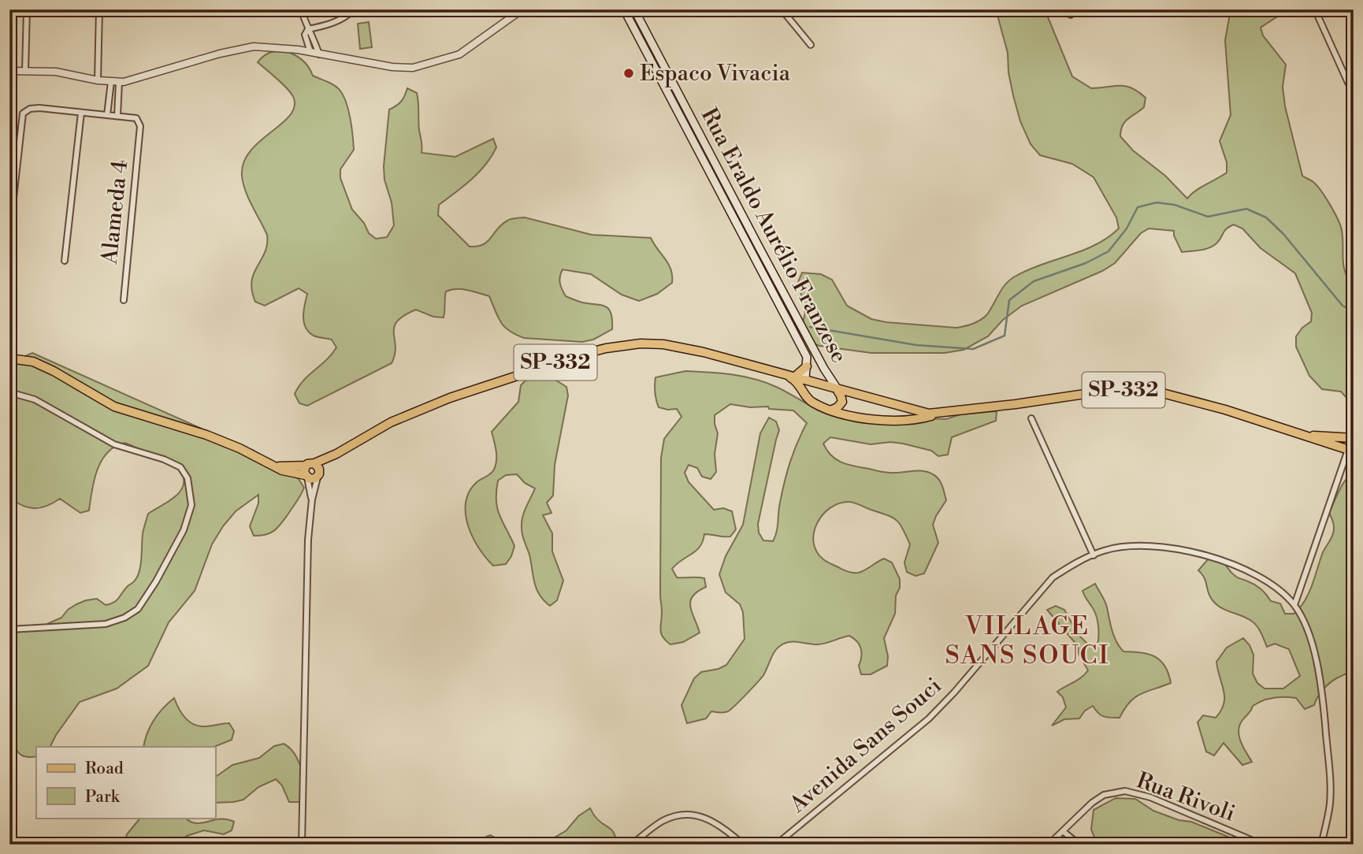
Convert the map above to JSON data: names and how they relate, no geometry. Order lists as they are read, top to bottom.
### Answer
{
  "streets": {
    "main road": ["Rua Eraldo Aurélio Franzese", "SP-332"],
    "street": ["Alameda 4", "Avenida Sans Souci", "Rua Rivoli"]
  },
  "crossings": [
    ["Rua Eraldo Aurélio Franzese", "SP-332"]
  ],
  "districts": ["VILLAGE SANS SOUCI"],
  "places": ["Espaco Vivacia"],
  "legend": ["Road", "Park"]
}
